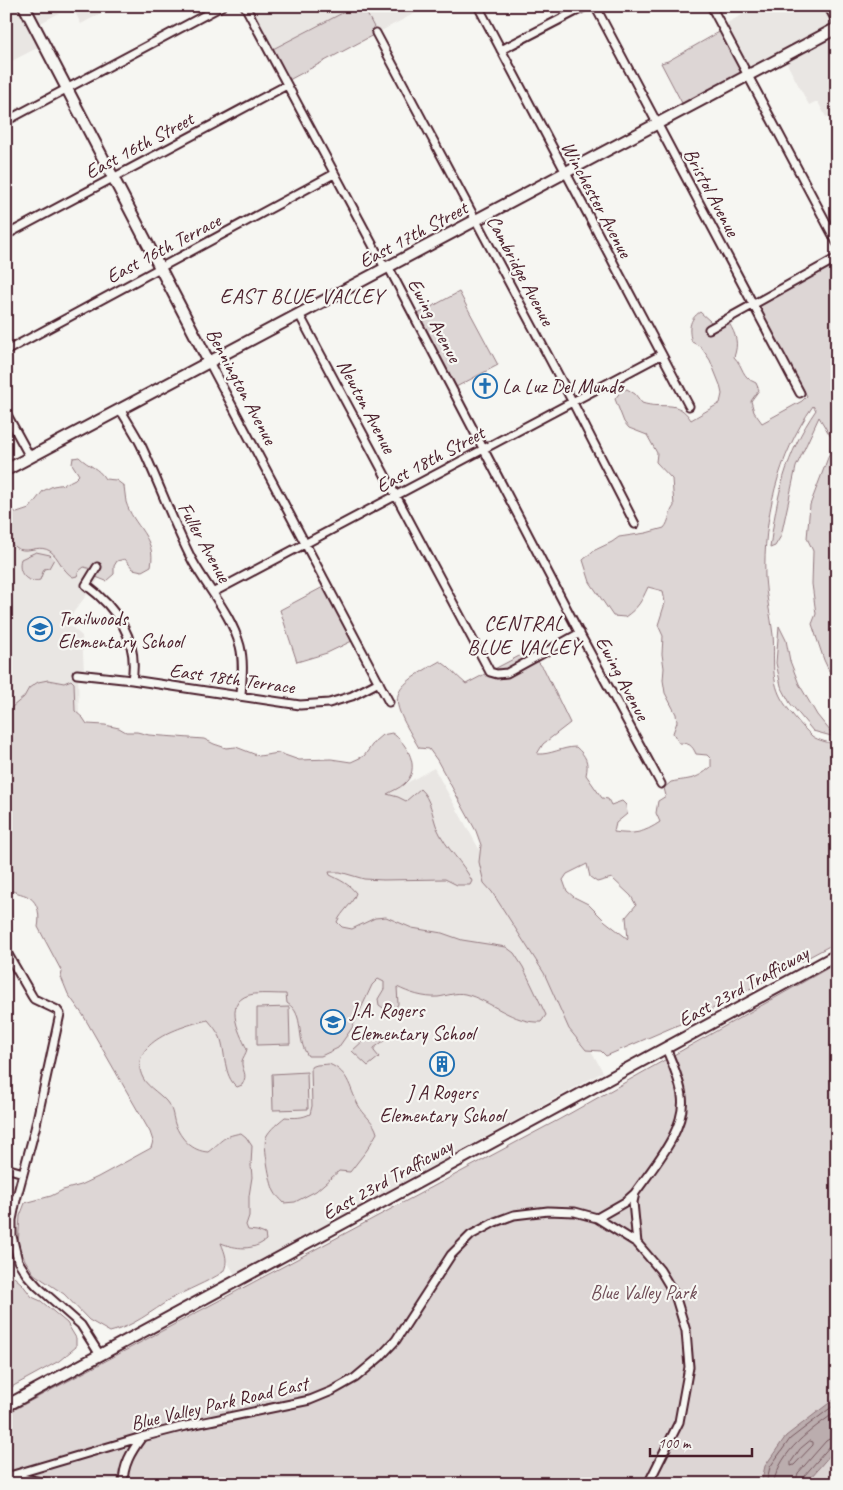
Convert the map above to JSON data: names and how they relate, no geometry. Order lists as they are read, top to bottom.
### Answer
{
  "streets": {
    "street": [
      "East 16th Street",
      "Bristol Avenue",
      "Winchester Avenue",
      "East 17th Street",
      "East 16th Terrace",
      "Cambridge Avenue",
      "Ewing Avenue",
      "Bennington Avenue",
      "Newton Avenue",
      "East 18th Street",
      "Fuller Avenue",
      "East 18th Terrace",
      "East 23rd Trafficway",
      "Blue Valley Park Road East"
    ]
  },
  "crossings": [
    ["East 16th Street", "Ewing Avenue"],
    ["East 16th Street", "Bennington Avenue"],
    ["Bristol Avenue", "East 17th Street"],
    ["Winchester Avenue", "East 17th Street"],
    ["Winchester Avenue", "East 18th Street"],
    ["East 17th Street", "Cambridge Avenue"],
    ["East 17th Street", "Ewing Avenue"],
    ["East 17th Street", "Bennington Avenue"],
    ["East 17th Street", "Newton Avenue"],
    ["East 17th Street", "Fuller Avenue"],
    ["East 16th Terrace", "Ewing Avenue"],
    ["East 16th Terrace", "Bennington Avenue"],
    ["Cambridge Avenue", "East 18th Street"],
    ["Ewing Avenue", "Newton Avenue"],
    ["Ewing Avenue", "East 18th Street"],
    ["Bennington Avenue", "East 18th Street"],
    ["Bennington Avenue", "East 18th Terrace"],
    ["Newton Avenue", "East 18th Street"],
    ["East 18th Street", "Fuller Avenue"],
    ["Fuller Avenue", "East 18th Terrace"]
  ],
  "districts": ["EAST BLUE VALLEY", "CENTRAL BLUE VALLEY"],
  "parks": ["Blue Valley Park"],
  "places": {
    "church": ["La Luz Del Mundo"],
    "school or university": ["Trailwoods Elementary School", "J.A. Rogers Elementary School"],
    "building": ["J A Rogers Elementary School"]
  },
  "scale_bar": "100 m"
}
